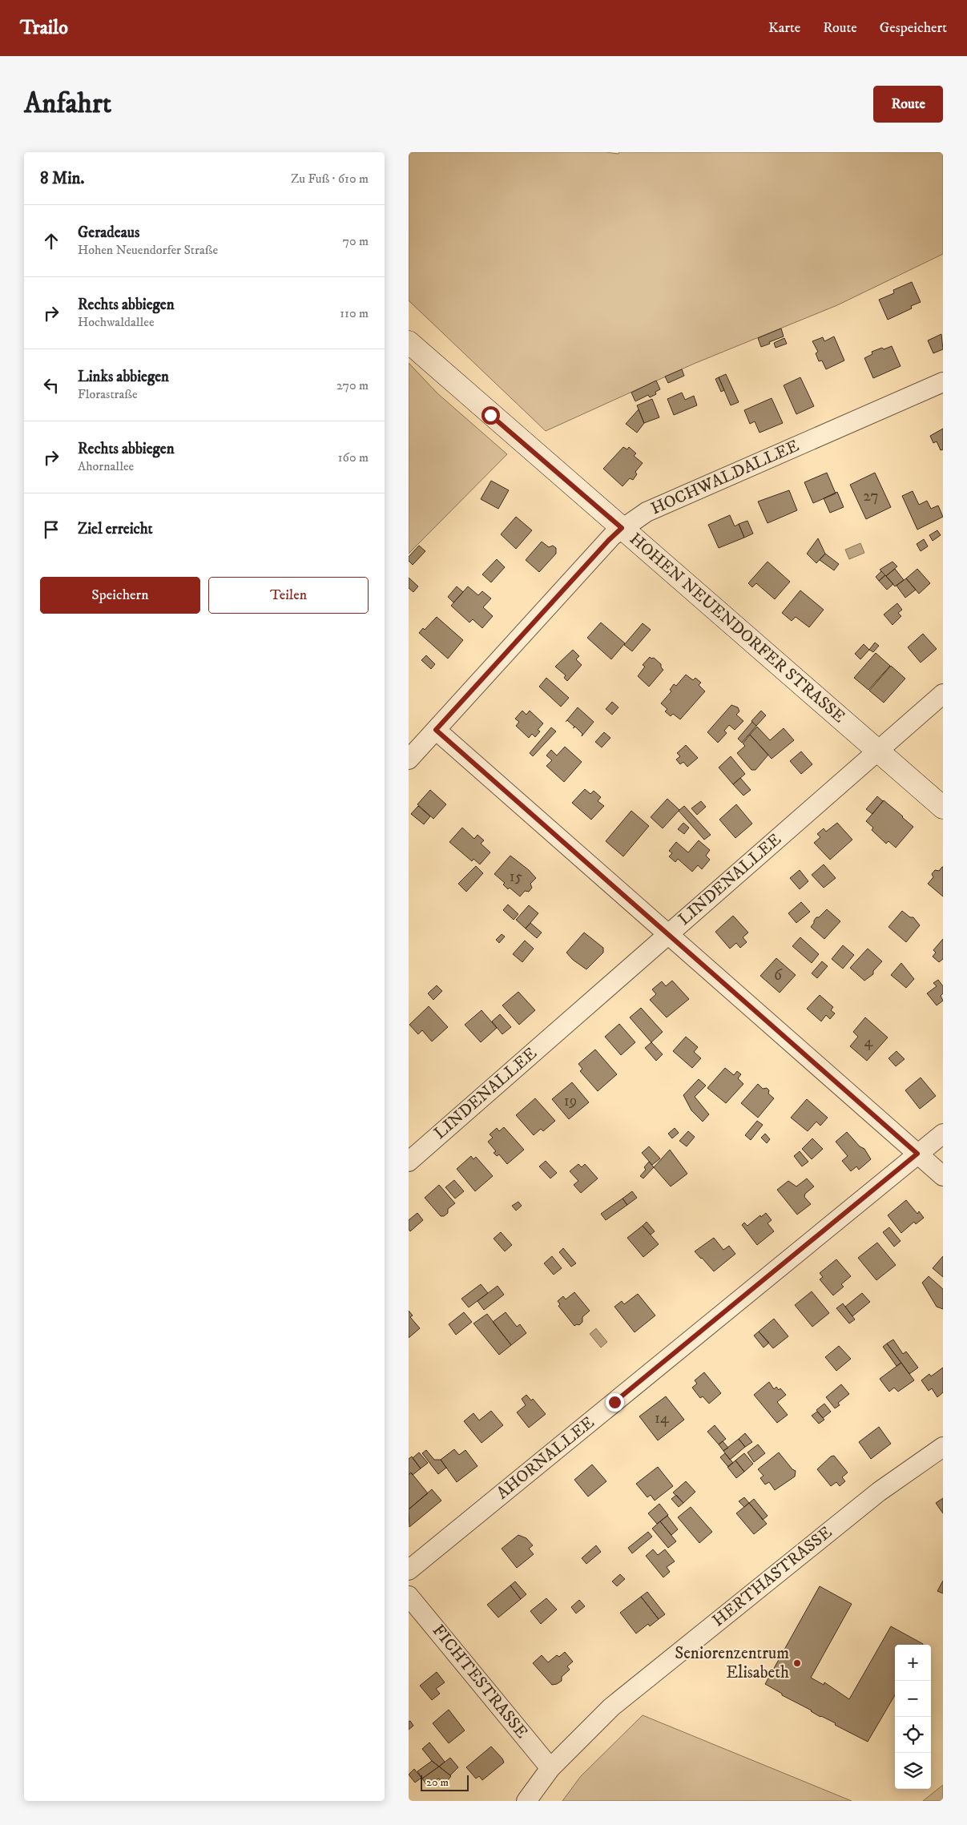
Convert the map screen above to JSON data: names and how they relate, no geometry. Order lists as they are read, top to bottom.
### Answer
{
  "streets": {
    "main road": ["HOHEN NEUENDORFER STRASSE"],
    "street": [
      "HOCHWALDALLEE",
      "LINDENALLEE",
      "AHORNALLEE",
      "HERTHASTRASSE",
      "FICHTESTRASSE"
    ]
  },
  "crossings": [
    ["HOCHWALDALLEE", "HOHEN NEUENDORFER STRASSE"],
    ["HOHEN NEUENDORFER STRASSE", "LINDENALLEE"],
    ["HERTHASTRASSE", "FICHTESTRASSE"]
  ],
  "places": ["Seniorenzentrum Elisabeth"],
  "house_numbers": [
    "27",
    "15",
    "6",
    "4",
    "19",
    "14"
  ],
  "scale_bar": "20 m",
  "page": {
    "header": "Trailo",
    "nav": ["Karte", "Route", "Gespeichert"],
    "buttons": [
      "Route",
      ["Speichern", "Teilen"]
    ],
    "title": "Anfahrt",
    "heading": ["8 Min.", "Zu Fuß · 610 m"],
    "list": [
      ["Geradeaus", "Hohen Neuendorfer Straße", "70 m"],
      ["Rechts abbiegen", "Hochwaldallee", "110 m"],
      ["Links abbiegen", "Florastraße", "270 m"],
      ["Rechts abbiegen", "Ahornallee", "160 m"],
      "Ziel erreicht"
    ],
    "map_buttons": ["+", "−"],
    "scale": "20 m"
  }
}
